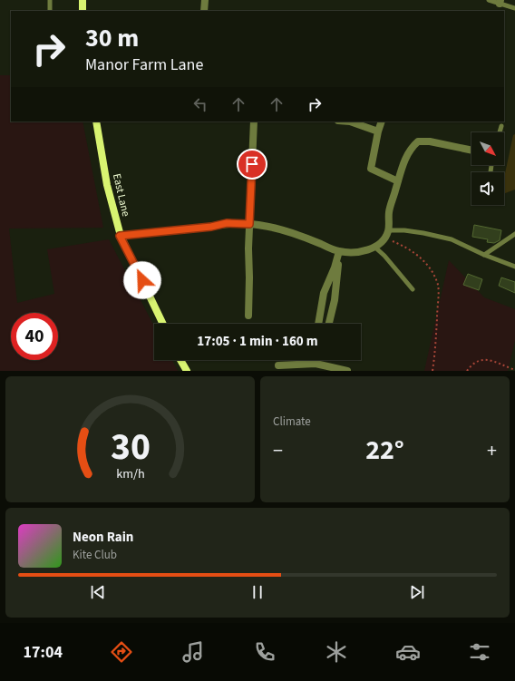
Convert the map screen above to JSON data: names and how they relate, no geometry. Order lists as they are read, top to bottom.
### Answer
{
  "streets": {
    "street": ["East Lane"]
  },
  "north": "bottom right",
  "page": {
    "turn": ["30 m", "Manor Farm Lane"],
    "limit": "40",
    "trip": "17:05 · 1 min · 160 m",
    "tile": "Climate",
    "heat": ["−", "22°", "+"],
    "song": ["Neon Rain", "Kite Club"],
    "tabs": "17:04",
    "gauge": ["30", "km/h"]
  }
}
